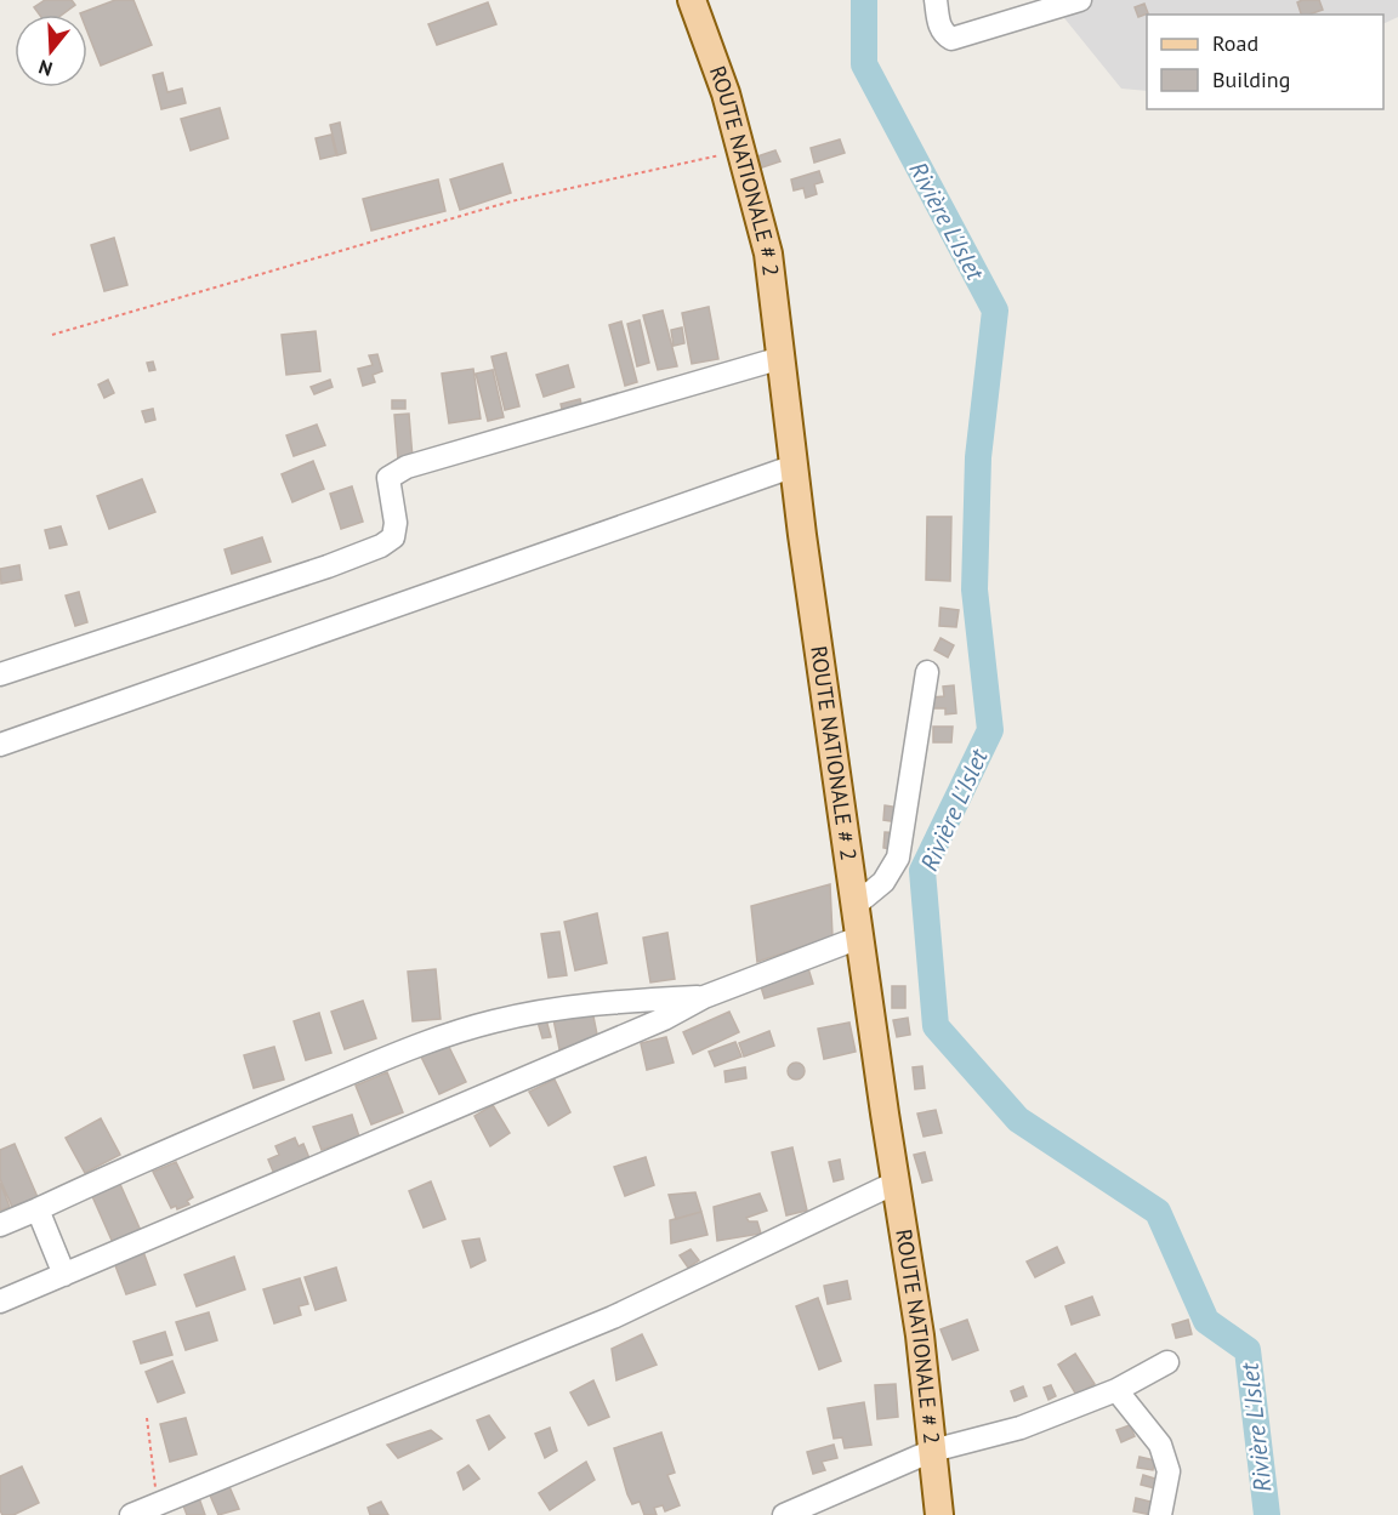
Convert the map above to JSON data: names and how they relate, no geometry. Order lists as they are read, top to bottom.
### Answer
{
  "streets": {
    "main road": ["ROUTE NATIONALE # 2"]
  },
  "water": ["Rivière L'Islet"],
  "legend": ["Road", "Building"],
  "north": "bottom"
}
